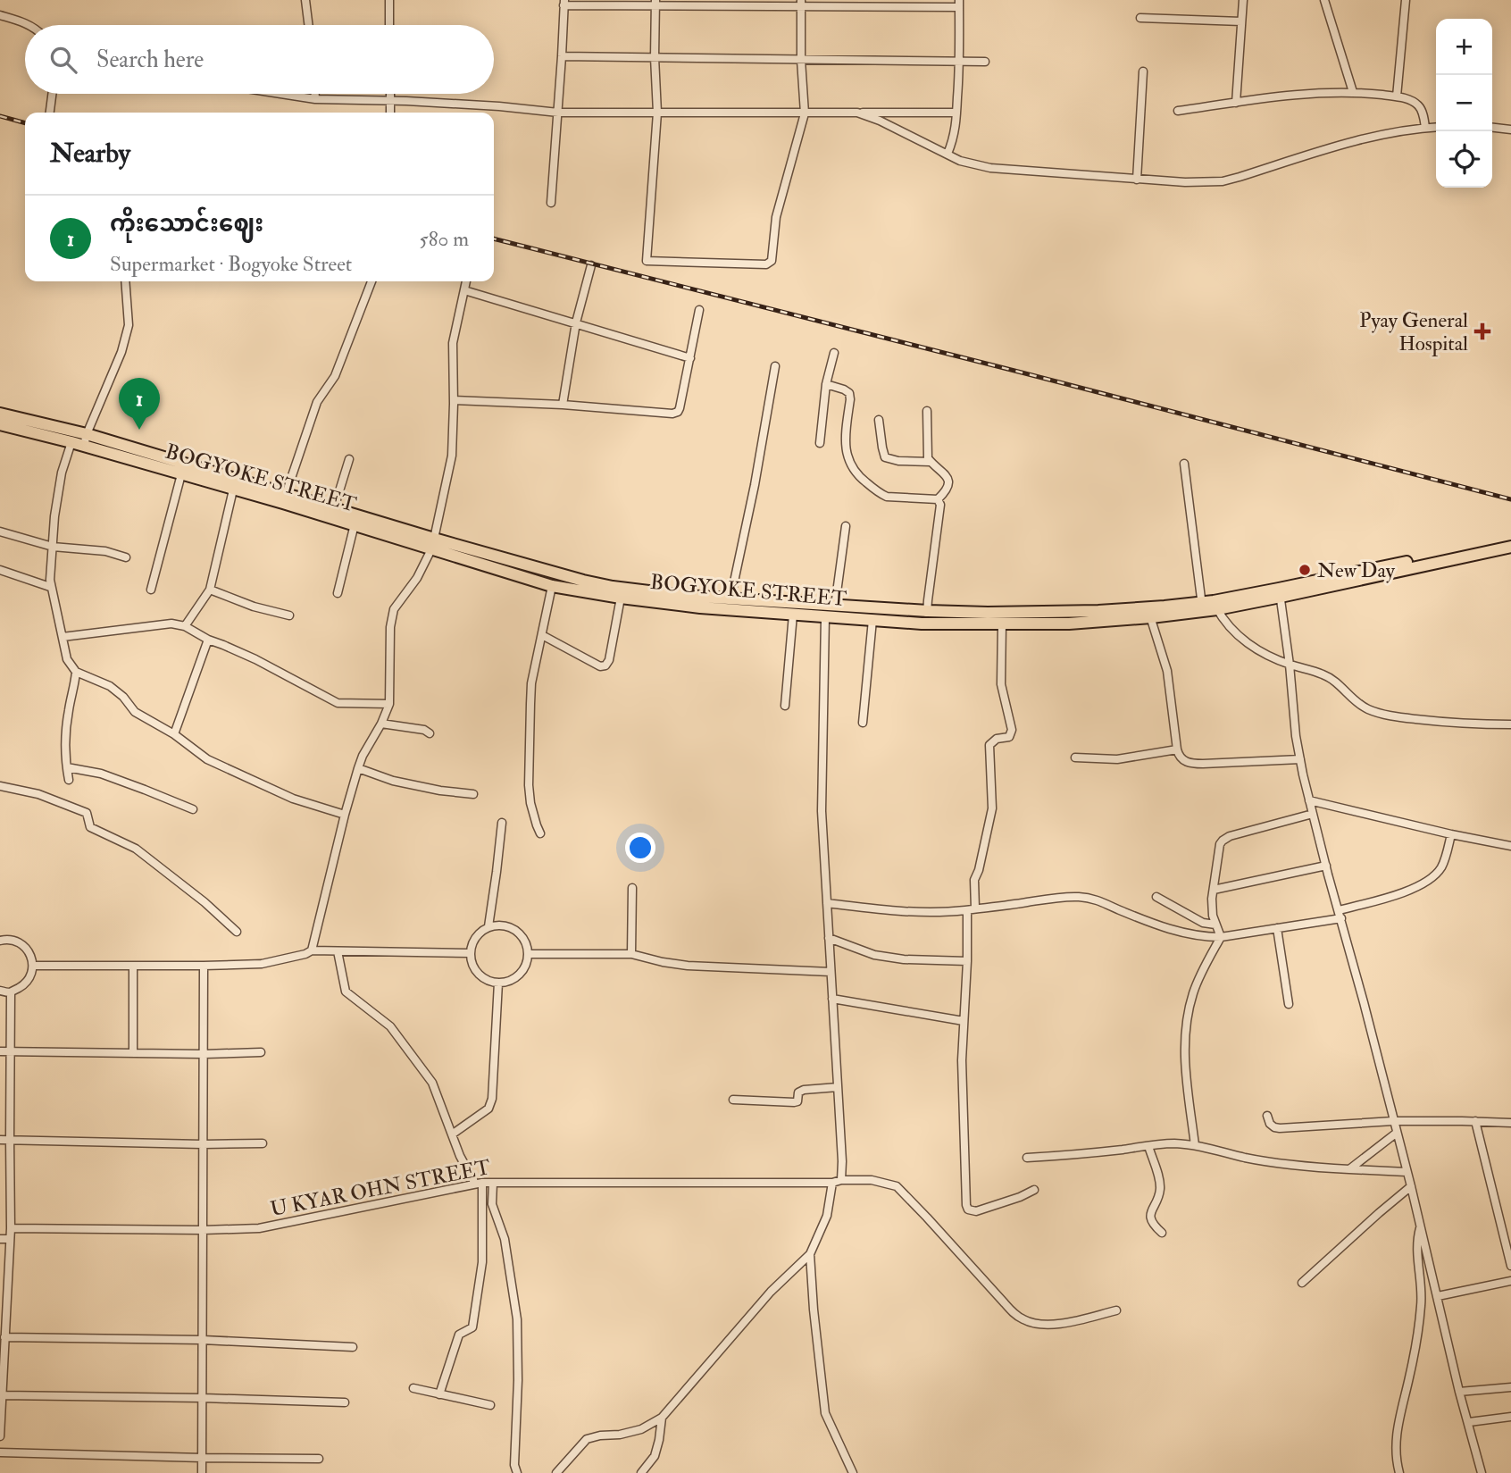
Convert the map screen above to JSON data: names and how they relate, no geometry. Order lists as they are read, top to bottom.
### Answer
{
  "streets": {
    "main road": ["BOGYOKE STREET"],
    "street": ["U KYAR OHN STREET"]
  },
  "places": {
    "health": ["Pyay General Hospital"],
    "other": ["New Day"]
  },
  "page": {
    "map_buttons": ["+", "−"],
    "search": "Search here",
    "heading": "Nearby",
    "list": [
      {
        "mark": "1",
        "name": "ကိုးသောင်းဈေး",
        "note": "Supermarket · Bogyoke Street",
        "value": "580 m"
      }
    ],
    "pins": "1"
  }
}
